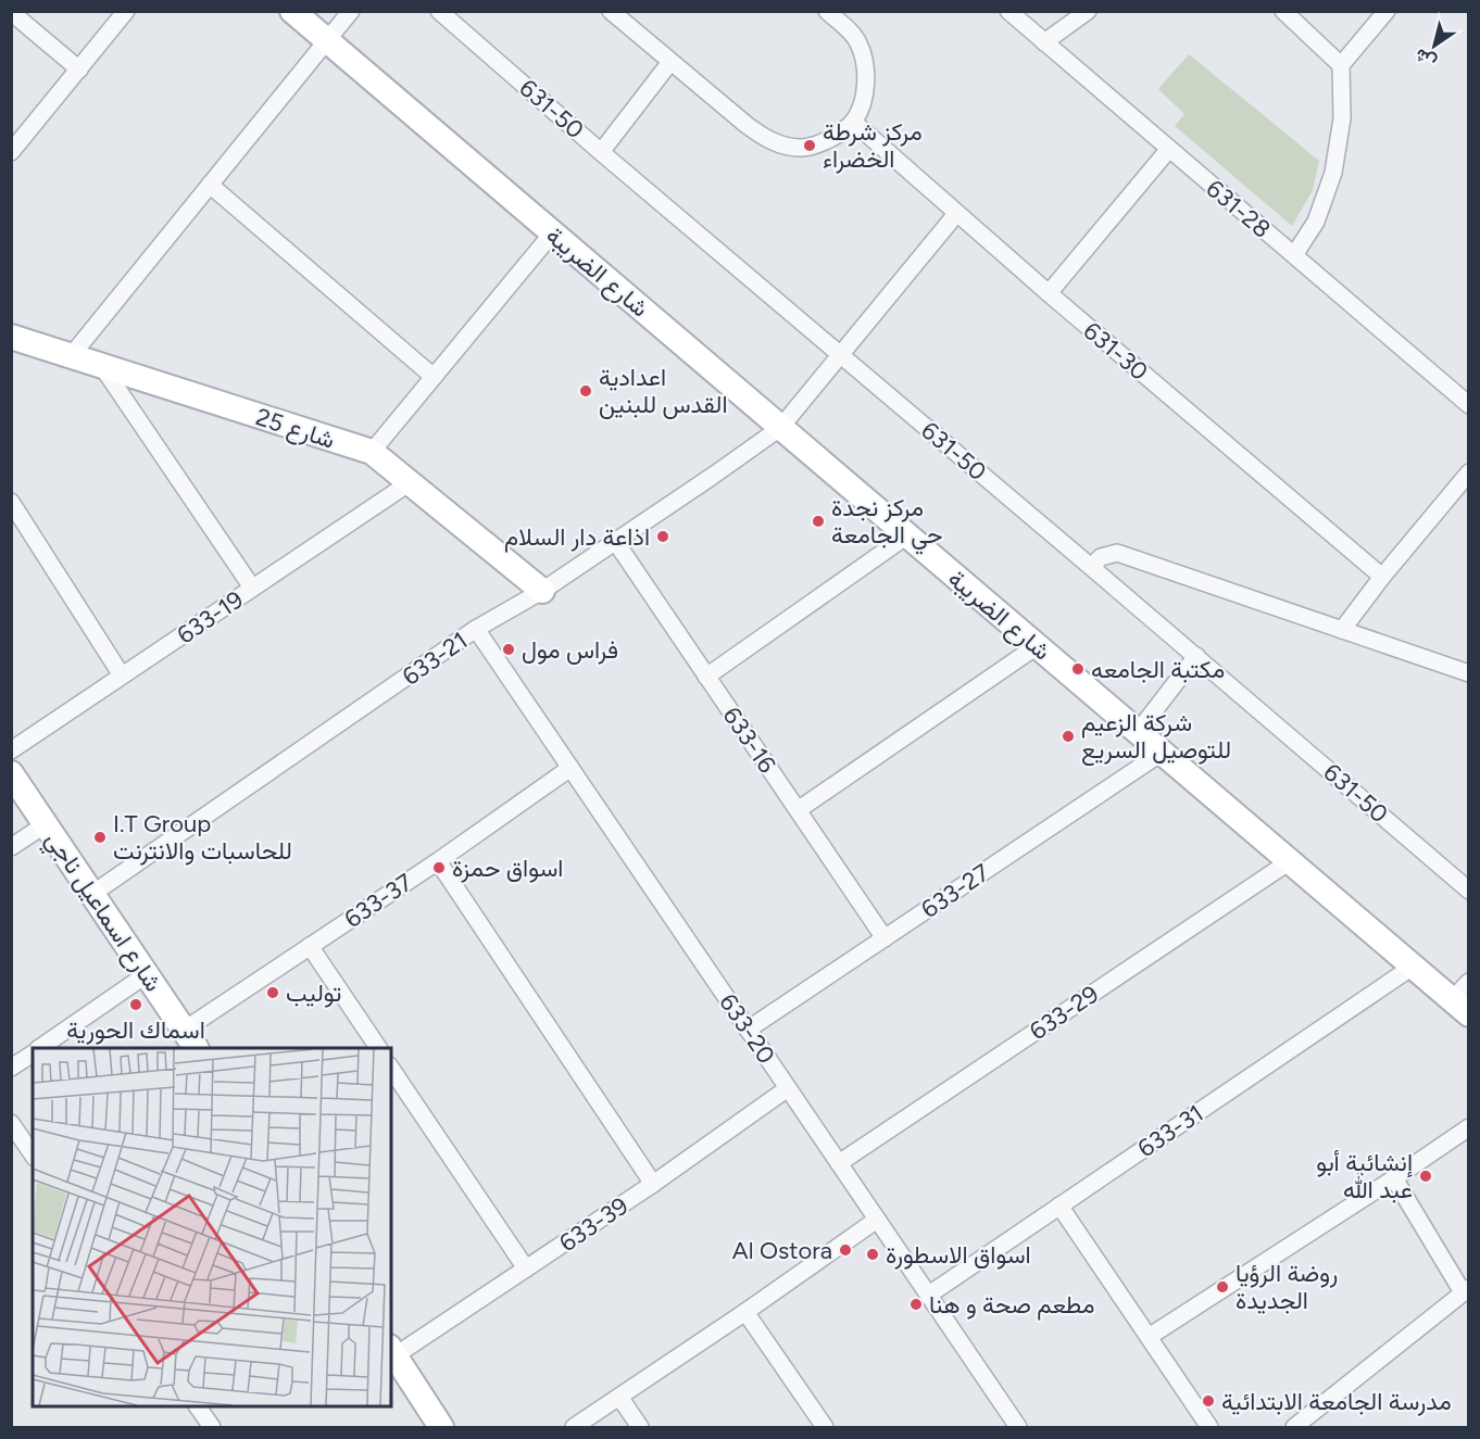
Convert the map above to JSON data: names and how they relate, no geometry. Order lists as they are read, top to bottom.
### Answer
{
  "streets": {
    "street": [
      "631-50",
      "631-28",
      "شارع الضريبة",
      "631-30",
      "شارع 25",
      "633-19",
      "633-21",
      "633-16",
      "633-27",
      "633-37",
      "شارع اسماعيل ناجي",
      "633-29",
      "633-20",
      "633-31",
      "633-39"
    ]
  },
  "crossings": [
    ["631-50", "633-21"],
    ["شارع الضريبة", "633-21"],
    ["شارع الضريبة", "633-27"],
    ["شارع الضريبة", "633-29"],
    ["شارع الضريبة", "633-31"],
    ["631-30", "633-21"],
    ["شارع 25", "633-19"],
    ["شارع 25", "633-21"],
    ["633-21", "633-16"],
    ["633-21", "شارع اسماعيل ناجي"],
    ["633-21", "633-20"],
    ["633-16", "633-27"],
    ["633-27", "633-20"],
    ["633-37", "شارع اسماعيل ناجي"],
    ["633-37", "633-20"],
    ["633-29", "633-20"],
    ["633-20", "633-31"],
    ["633-20", "633-39"]
  ],
  "places": [
    "مركز شرطة الخضراء",
    "اعدادية القدس للبنين",
    "مركز نجدة حي الجامعة",
    "اذاعة دار السلام",
    "فراس مول",
    "مكتبة الجامعه",
    "شركة الزعيم للتوصيل السريع",
    "I.T Group للحاسبات والانترنت",
    "اسواق حمزة",
    "توليب",
    "اسماك الحورية",
    "إنشائية أبو عبد الله",
    "Al Ostora",
    "اسواق الاسطورة",
    "روضة الرؤيا الجديدة",
    "مطعم صحة و هنا",
    "مدرسة الجامعة الابتدائية"
  ],
  "north": "bottom left"
}
